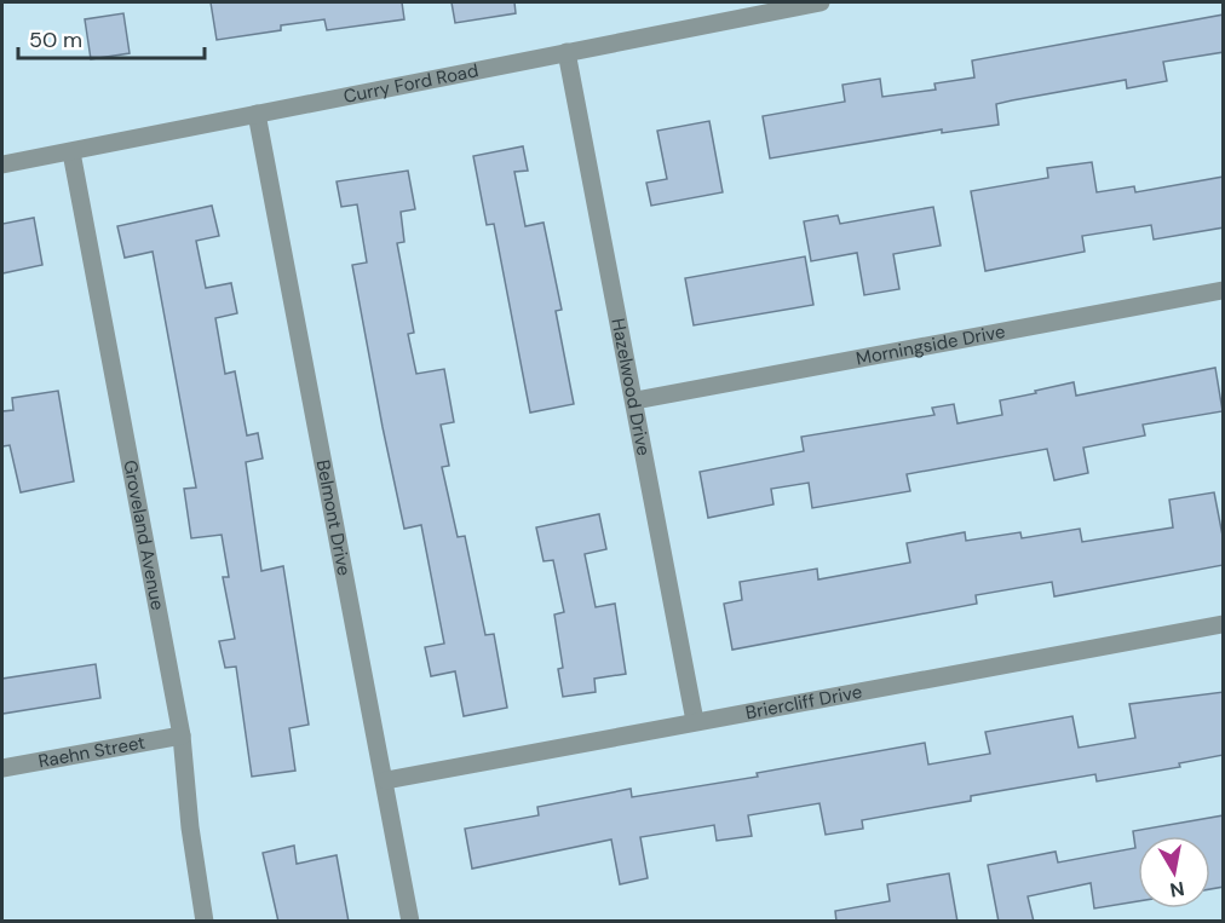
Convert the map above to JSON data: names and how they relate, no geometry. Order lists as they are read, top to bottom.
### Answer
{
  "streets": {
    "street": [
      "Curry Ford Road",
      "Morningside Drive",
      "Hazelwood Drive",
      "Belmont Drive",
      "Groveland Avenue",
      "Briercliff Drive",
      "Raehn Street"
    ]
  },
  "crossings": [
    ["Curry Ford Road", "Hazelwood Drive"],
    ["Curry Ford Road", "Belmont Drive"],
    ["Curry Ford Road", "Groveland Avenue"],
    ["Morningside Drive", "Hazelwood Drive"],
    ["Hazelwood Drive", "Briercliff Drive"],
    ["Belmont Drive", "Briercliff Drive"],
    ["Groveland Avenue", "Raehn Street"]
  ],
  "scale_bar": "50 m",
  "north": "bottom"
}
